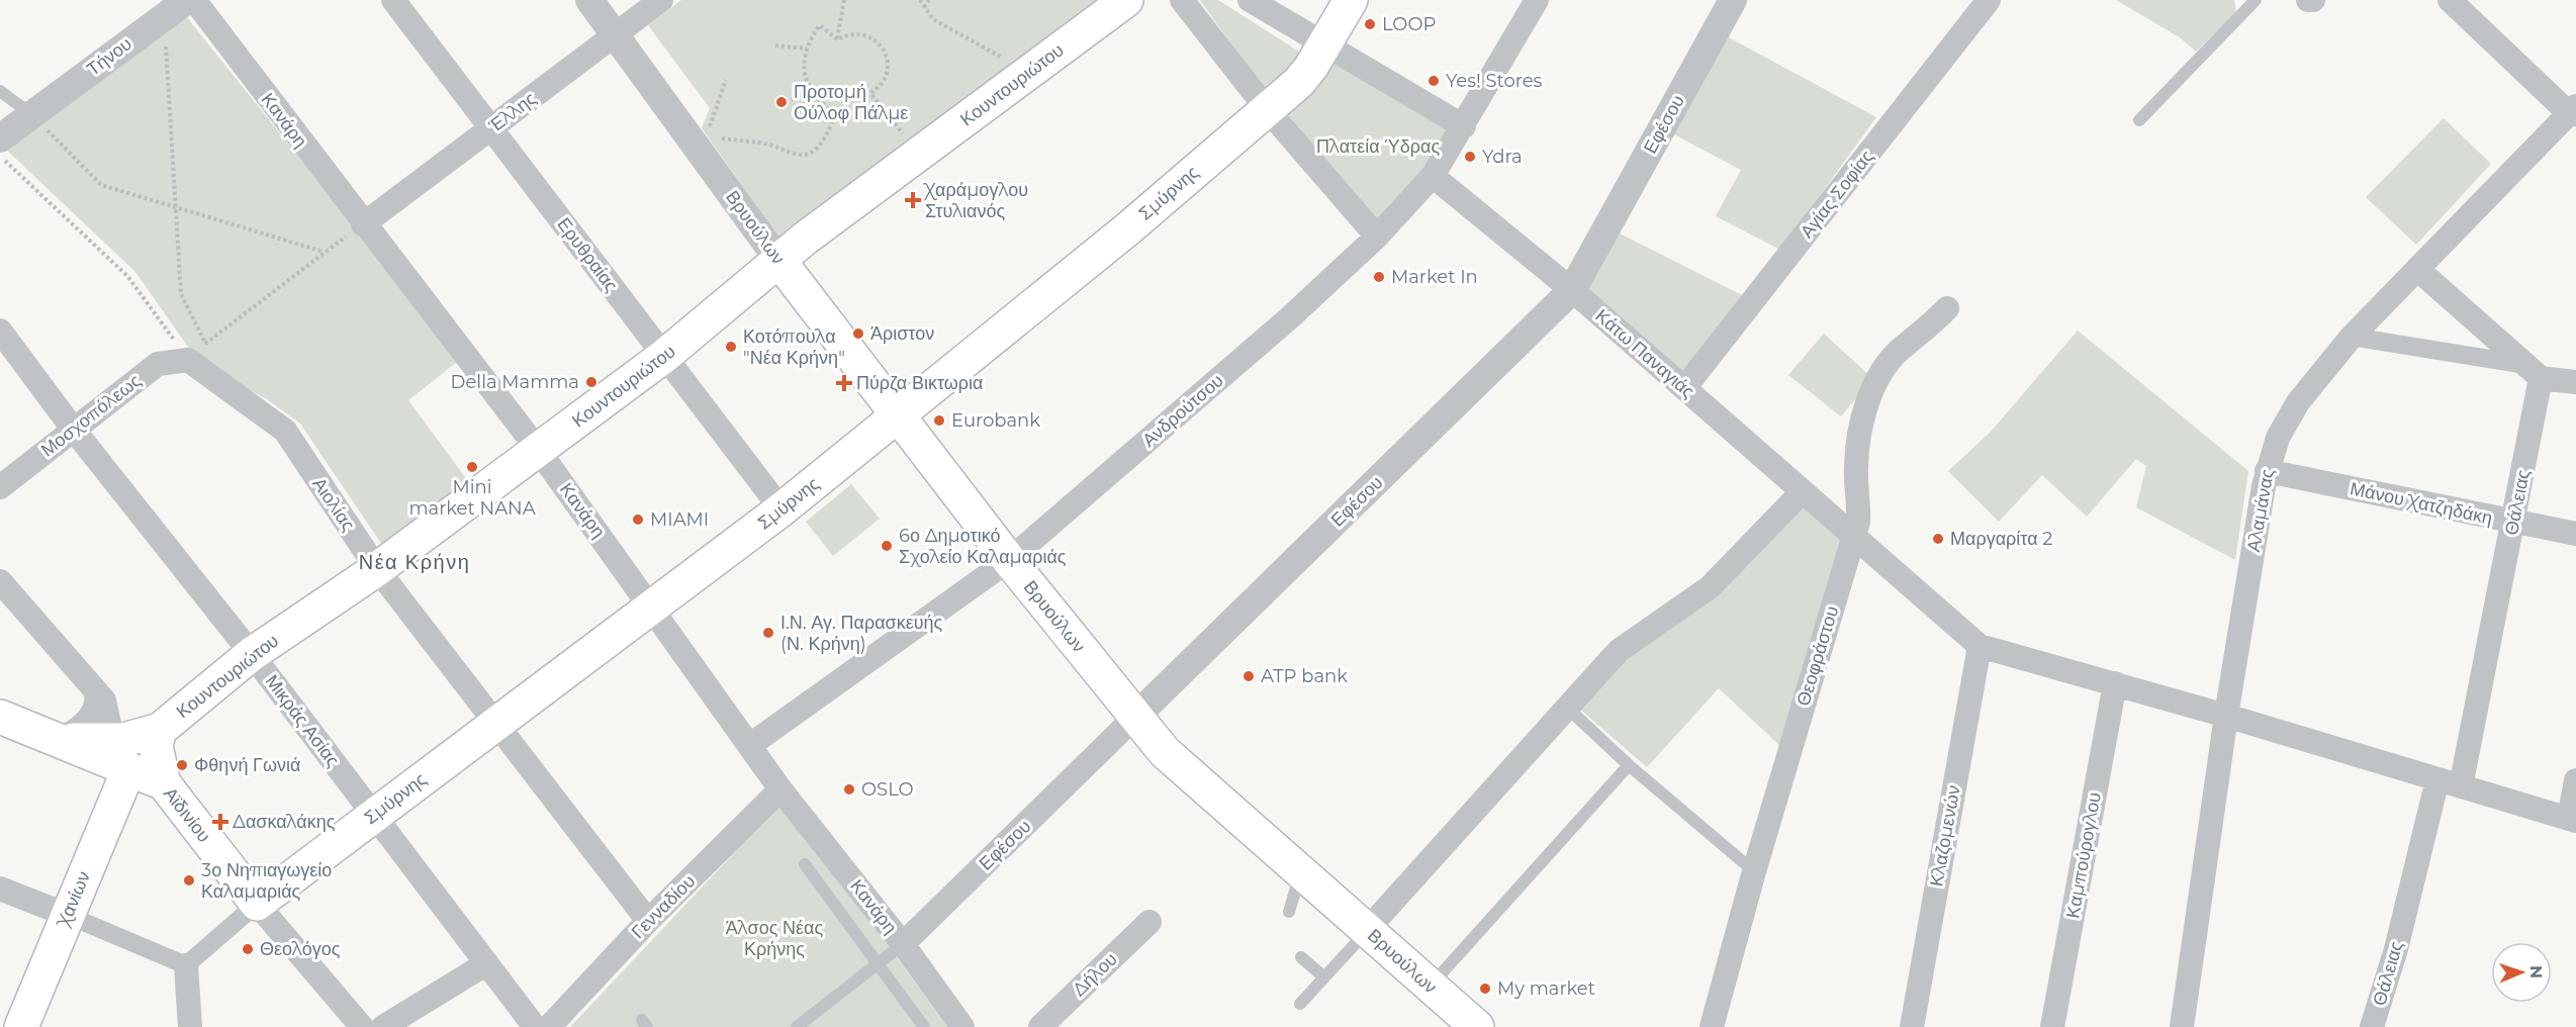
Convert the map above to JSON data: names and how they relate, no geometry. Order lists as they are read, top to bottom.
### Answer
{
  "streets": {
    "main road": [
      "Κουντουριώτου",
      "Σμύρνης",
      "Βρυούλων",
      "Αϊδινίου",
      "Χανίων"
    ],
    "street": [
      "Τήνου",
      "Έλλης",
      "Κανάρη",
      "Εφέσου",
      "Αγίας Σοφίας",
      "Ερυθραίας",
      "Κάτω Παναγιάς",
      "Ανδρούτσου",
      "Μοσχοπόλεως",
      "Θάλειας",
      "Μάνου Χατζηδάκη",
      "Αιολίας",
      "Αλαμάνας",
      "Θεοφράστου",
      "Μικράς Ασίας",
      "Κλαζομενών",
      "Καμπούρογλου",
      "Γενναδίου",
      "Δήλου"
    ]
  },
  "crossings": [
    ["Κουντουριώτου", "Κανάρη"],
    ["Κουντουριώτου", "Βρυούλων"],
    ["Κουντουριώτου", "Ερυθραίας"],
    ["Κουντουριώτου", "Αιολίας"],
    ["Κουντουριώτου", "Μικράς Ασίας"],
    ["Κουντουριώτου", "Αϊδινίου"],
    ["Έλλης", "Κανάρη"],
    ["Έλλης", "Βρυούλων"],
    ["Έλλης", "Ερυθραίας"],
    ["Κανάρη", "Εφέσου"],
    ["Κανάρη", "Σμύρνης"],
    ["Κανάρη", "Ανδρούτσου"],
    ["Κανάρη", "Γενναδίου"],
    ["Εφέσου", "Βρυούλων"],
    ["Εφέσου", "Κάτω Παναγιάς"],
    ["Σμύρνης", "Βρυούλων"],
    ["Σμύρνης", "Ερυθραίας"],
    ["Σμύρνης", "Αιολίας"],
    ["Σμύρνης", "Μικράς Ασίας"],
    ["Σμύρνης", "Αϊδινίου"],
    ["Αγίας Σοφίας", "Κάτω Παναγιάς"],
    ["Βρυούλων", "Ανδρούτσου"],
    ["Κάτω Παναγιάς", "Ανδρούτσου"],
    ["Κάτω Παναγιάς", "Θεοφράστου"],
    ["Κάτω Παναγιάς", "Κλαζομενών"],
    ["Μοσχοπόλεως", "Αιολίας"],
    ["Μοσχοπόλεως", "Μικράς Ασίας"],
    ["Θάλειας", "Μάνου Χατζηδάκη"],
    ["Μάνου Χατζηδάκη", "Αλαμάνας"],
    ["Αιολίας", "Γενναδίου"],
    ["Αϊδινίου", "Χανίων"]
  ],
  "districts": ["Νέα Κρήνη"],
  "parks": ["Πλατεία Ύδρας", "Άλσος Νέας Κρήνης"],
  "places": {
    "other": [
      "LOOP",
      "Yes! Stores",
      "Προτομή Ούλοφ Πάλμε",
      "Ydra",
      "Market In",
      "Άριστον",
      "Κοτόπουλα \"Νέα Κρήνη\"",
      "Della Mamma",
      "Eurobank",
      "Mini market NANA",
      "MIAMI",
      "Μαργαρίτα 2",
      "6ο Δημοτικό Σχολείο Καλαμαριάς",
      "Ι.Ν. Αγ. Παρασκευής (Ν. Κρήνη)",
      "ATP bank",
      "Φθηνή Γωνιά",
      "OSLO",
      "3ο Νηπιαγωγείο Καλαμαριάς",
      "Θεολόγος",
      "My market"
    ],
    "health": ["Χαράμογλου Στυλιανός", "Πύρζα Βικτωρια", "Δασκαλάκης"]
  },
  "north": "right"
}
